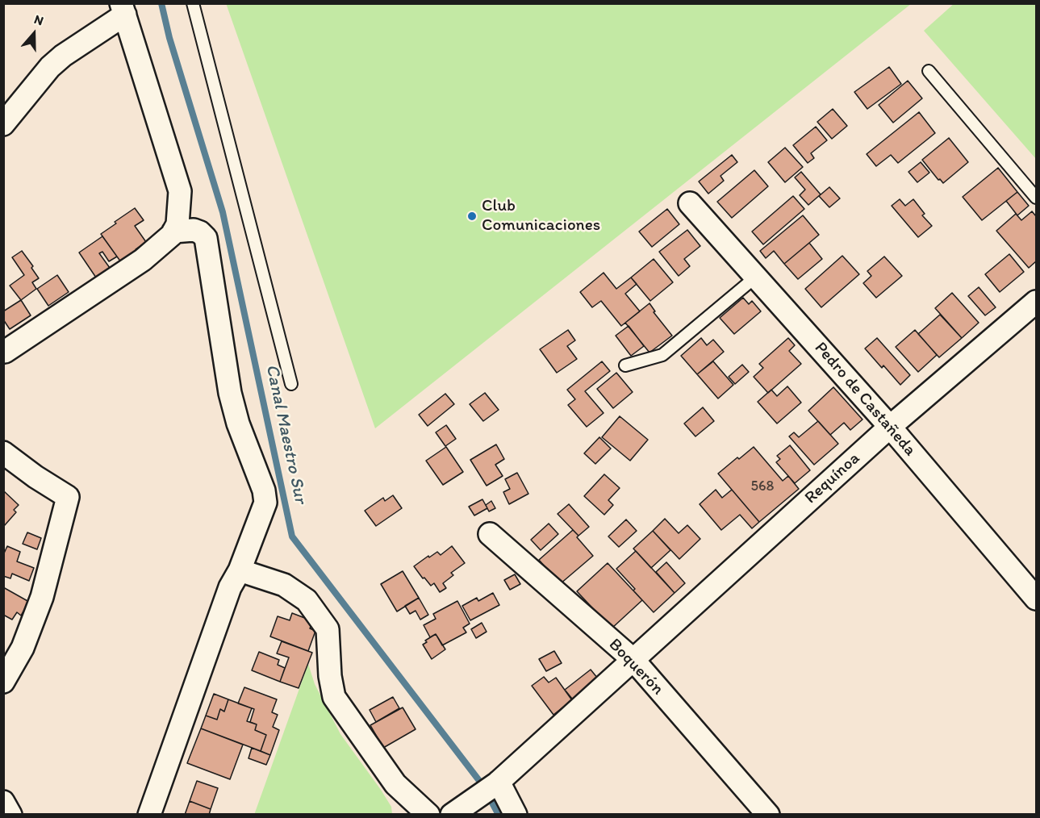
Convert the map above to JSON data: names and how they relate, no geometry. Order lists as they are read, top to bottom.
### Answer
{
  "streets": {
    "street": ["Pedro de Castañeda", "Requínoa", "Boquerón"]
  },
  "crossings": [
    ["Pedro de Castañeda", "Requínoa"],
    ["Requínoa", "Boquerón"]
  ],
  "water": ["Canal Maestro Sur"],
  "places": ["Club Comunicaciones"],
  "house_numbers": ["568"],
  "north": "top"
}
